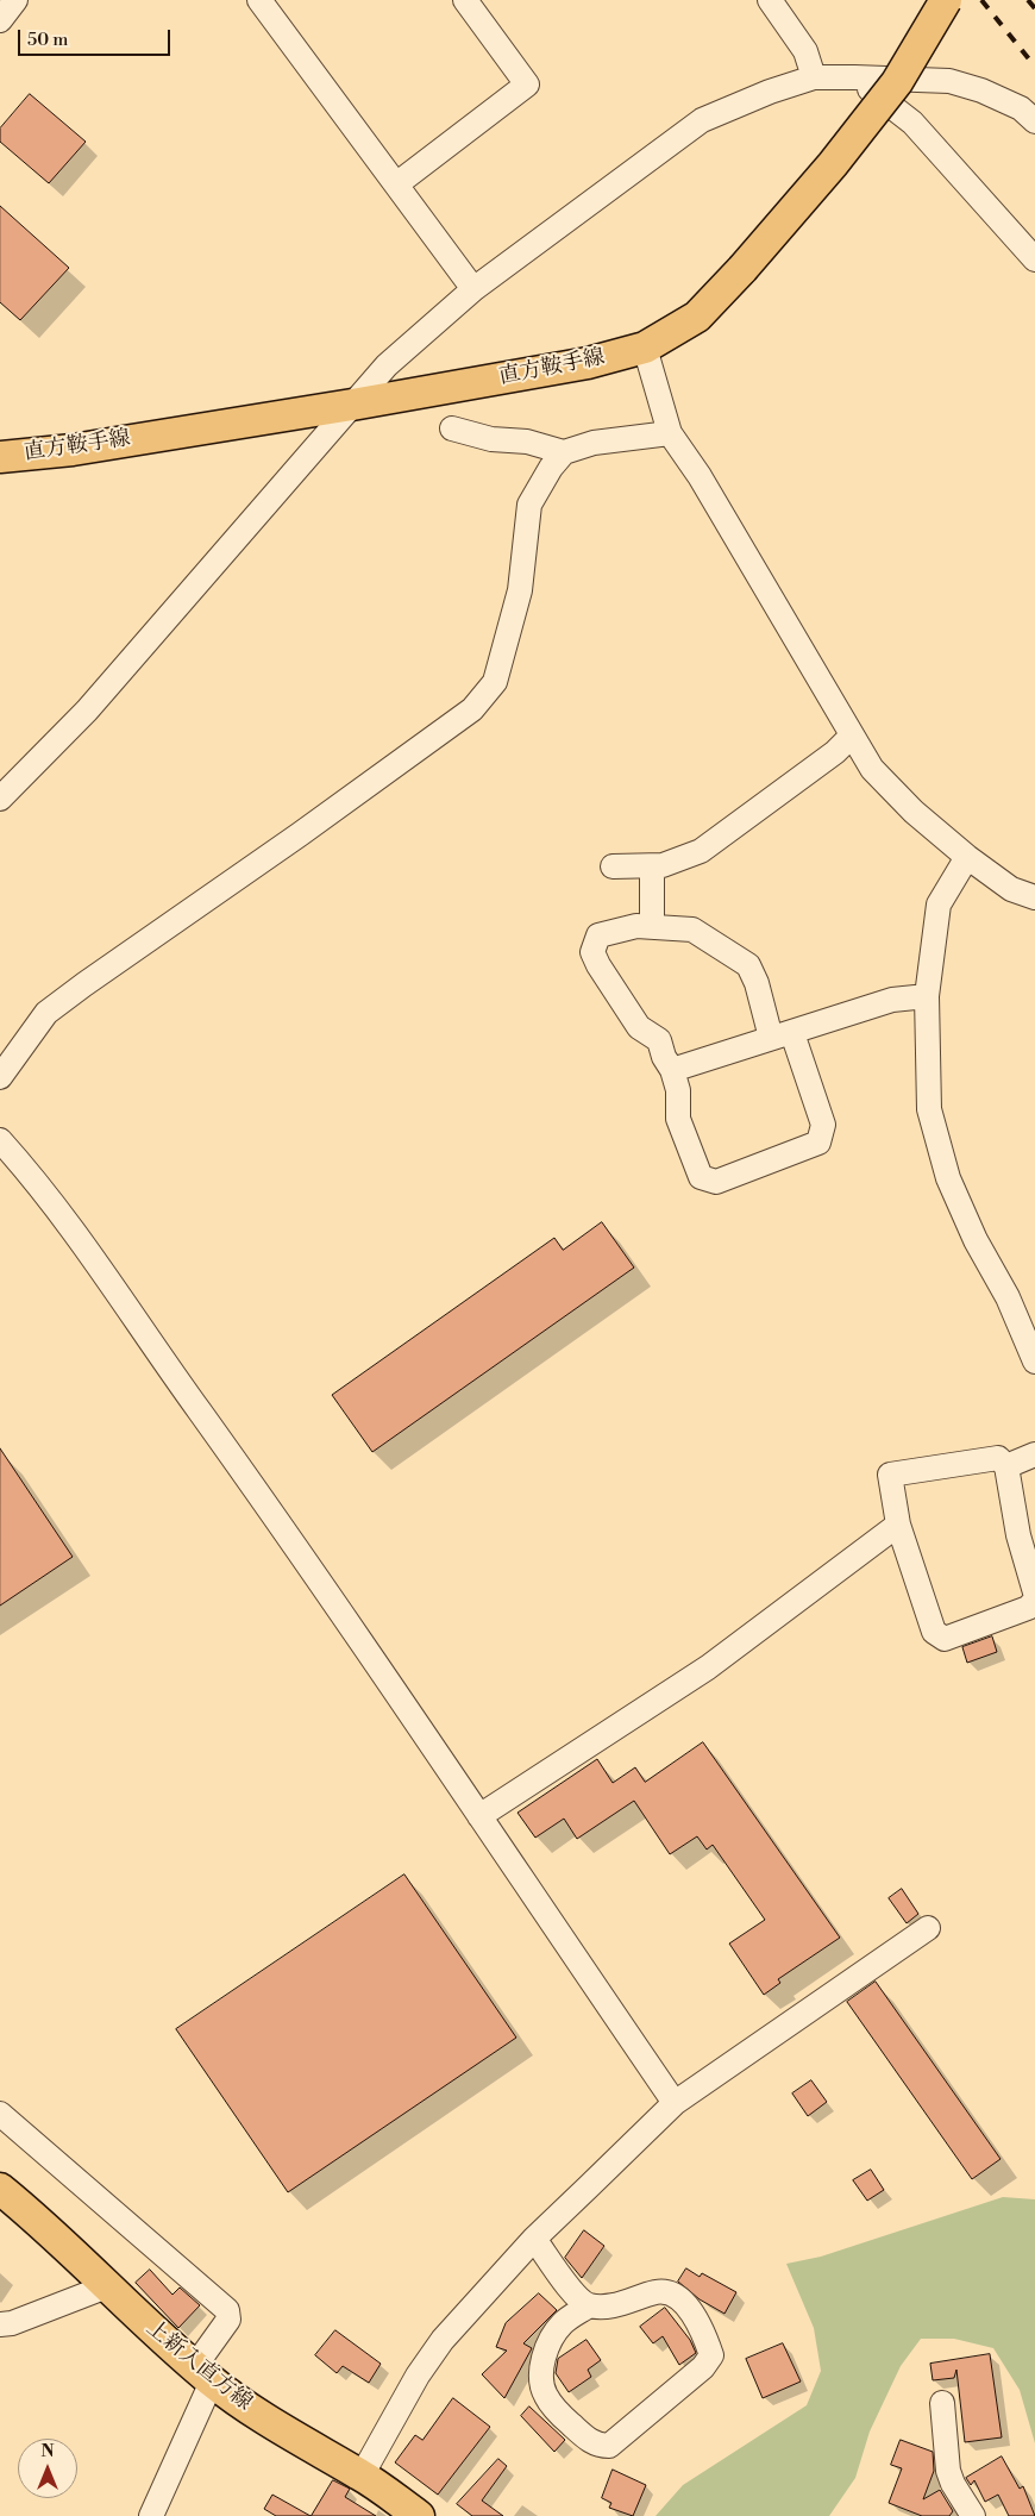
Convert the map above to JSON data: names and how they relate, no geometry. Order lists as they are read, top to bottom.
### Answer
{
  "streets": {
    "main road": ["直方鞍手線", "上新入直方線"]
  },
  "scale_bar": "50 m",
  "north": "top"
}
